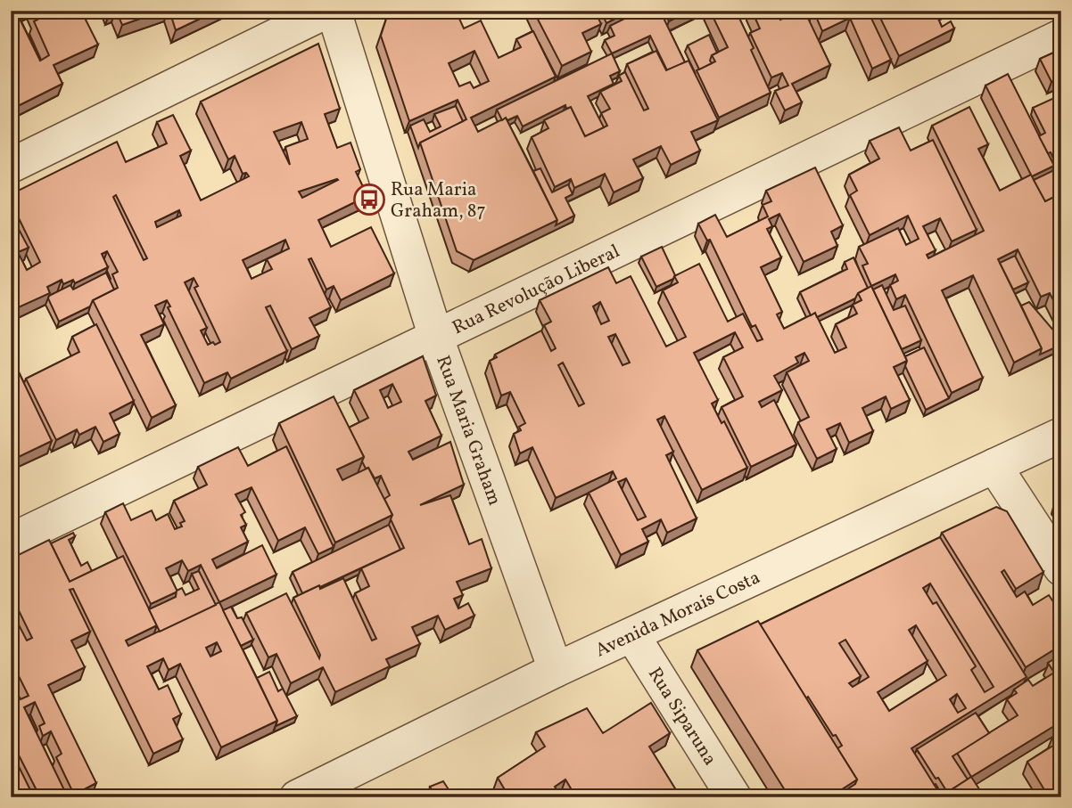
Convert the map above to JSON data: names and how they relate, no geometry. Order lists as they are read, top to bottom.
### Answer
{
  "streets": {
    "street": [
      "Rua Revolução Liberal",
      "Rua Maria Graham",
      "Avenida Morais Costa",
      "Rua Siparuna"
    ]
  },
  "crossings": [
    ["Rua Revolução Liberal", "Rua Maria Graham"],
    ["Rua Maria Graham", "Avenida Morais Costa"],
    ["Avenida Morais Costa", "Rua Siparuna"]
  ],
  "places": {
    "bus stop": ["Rua Maria Graham, 87"]
  }
}
